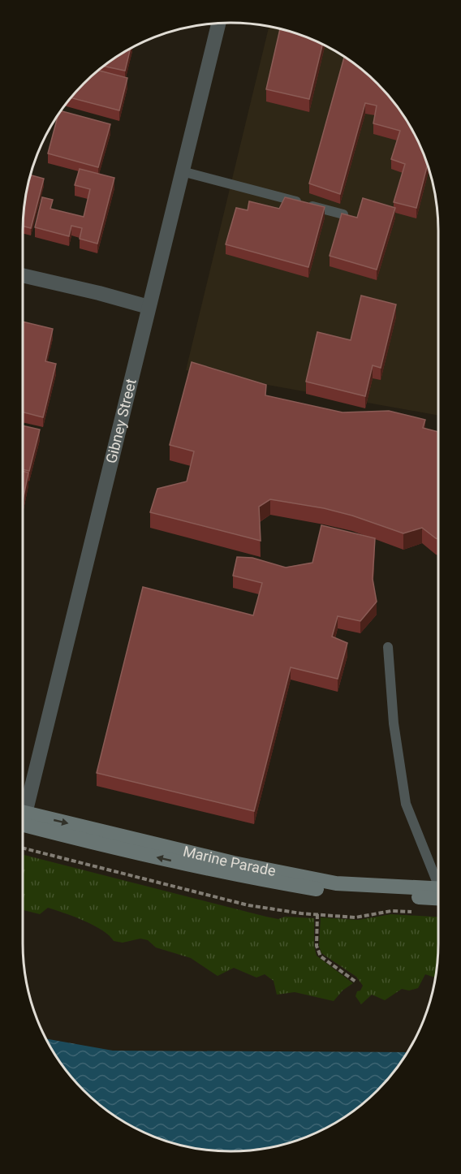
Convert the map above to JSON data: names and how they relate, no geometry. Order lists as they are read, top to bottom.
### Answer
{
  "streets": {
    "main road": ["Marine Parade"],
    "street": ["Gibney Street"]
  }
}
